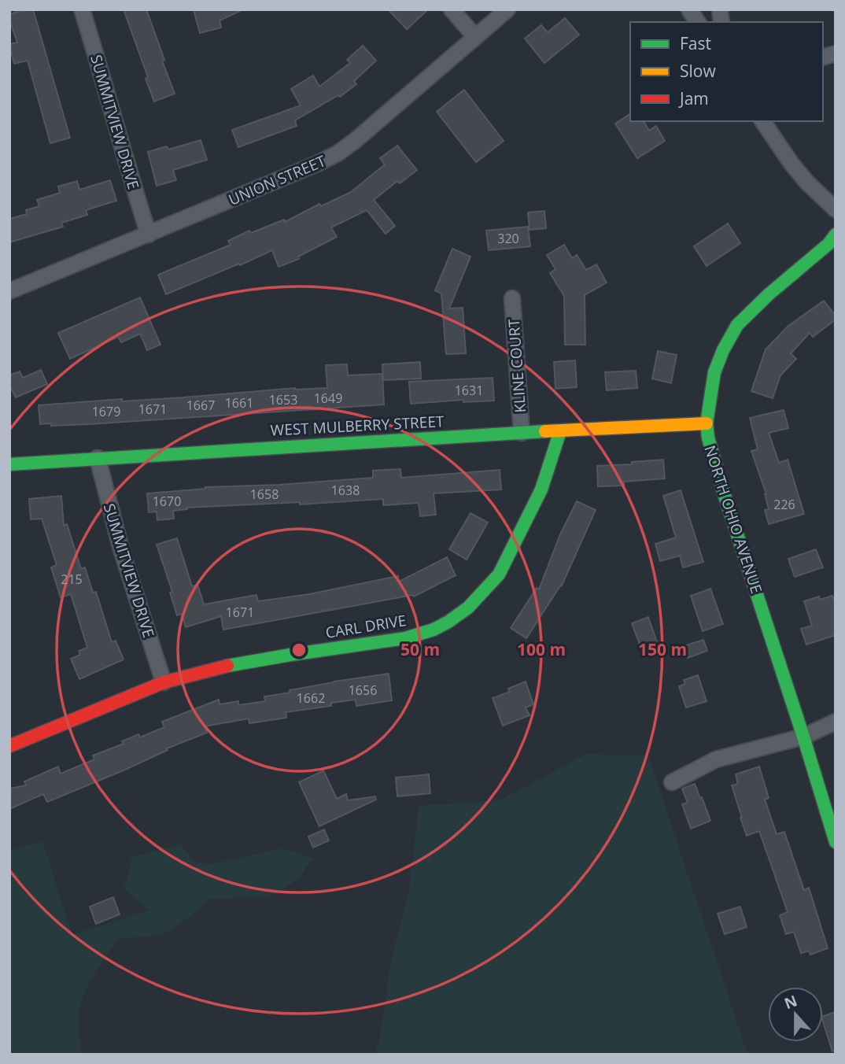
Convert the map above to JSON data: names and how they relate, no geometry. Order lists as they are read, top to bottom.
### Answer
{
  "streets": {
    "street": [
      "SUMMITVIEW DRIVE",
      "UNION STREET",
      "KLINE COURT",
      "WEST MULBERRY STREET",
      "NORTH OHIO AVENUE",
      "CARL DRIVE"
    ]
  },
  "crossings": [
    ["SUMMITVIEW DRIVE", "UNION STREET"],
    ["SUMMITVIEW DRIVE", "WEST MULBERRY STREET"],
    ["SUMMITVIEW DRIVE", "CARL DRIVE"],
    ["KLINE COURT", "WEST MULBERRY STREET"],
    ["WEST MULBERRY STREET", "NORTH OHIO AVENUE"],
    ["WEST MULBERRY STREET", "CARL DRIVE"]
  ],
  "house_numbers": [
    "320",
    "1631",
    "1649",
    "1653",
    "1661",
    "1667",
    "1671",
    "1679",
    "1638",
    "1658",
    "1670",
    "226",
    "215",
    "1671",
    "1656",
    "1662"
  ],
  "legend": ["Fast", "Slow", "Jam"],
  "north": "top",
  "rings": ["50 m", "100 m", "150 m"]
}
